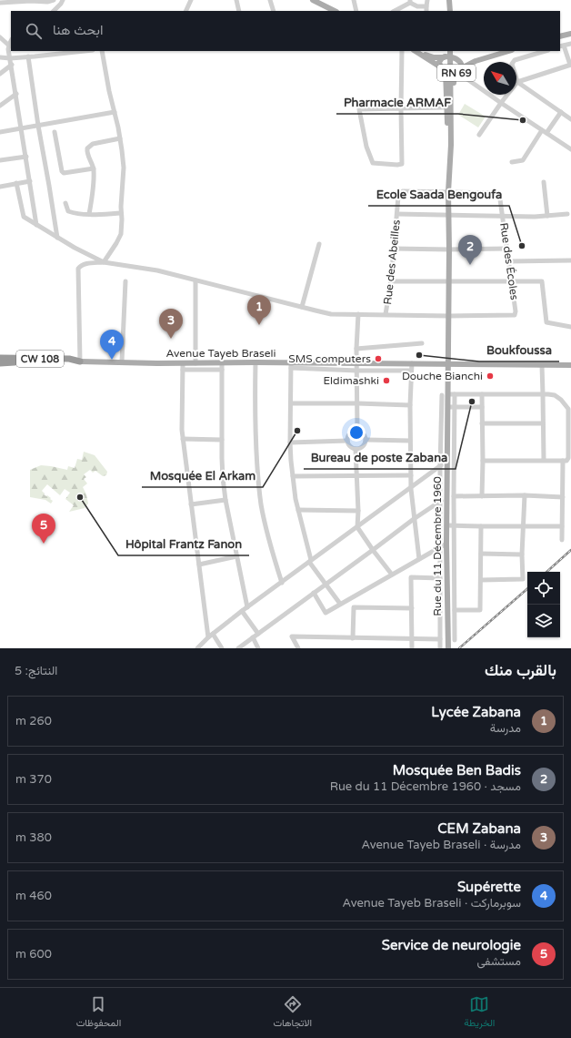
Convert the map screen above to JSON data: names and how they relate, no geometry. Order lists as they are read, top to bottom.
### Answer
{
  "streets": {
    "highway": ["CW 108"],
    "main road": ["RN 69", "Avenue Tayeb Braseli", "Rue du 11 Décembre 1960"],
    "street": ["Rue des Écoles", "Rue des Abeilles"]
  },
  "crossings": [
    ["RN 69", "Rue du 11 Décembre 1960"],
    ["Rue des Écoles", "Rue des Abeilles"],
    ["Rue des Écoles", "Rue du 11 Décembre 1960"],
    ["Rue des Abeilles", "Rue du 11 Décembre 1960"],
    ["Avenue Tayeb Braseli", "CW 108"],
    ["Avenue Tayeb Braseli", "Rue du 11 Décembre 1960"],
    ["CW 108", "Rue du 11 Décembre 1960"]
  ],
  "places": [
    "Pharmacie ARMAF",
    "Ecole Saada Bengoufa",
    "Boukfoussa",
    "SMS computers",
    "Douche Bianchi",
    "Eldimashki",
    "Bureau de poste Zabana",
    "Mosquée El Arkam",
    "Hôpital Frantz Fanon"
  ],
  "north": "top left",
  "page": {
    "search": "ابحث هنا",
    "pins": [
      "2",
      "1",
      "3",
      "4",
      "5"
    ],
    "heading": ["بالقرب منك", "النتائج: 5"],
    "list": [
      {
        "mark": "1",
        "name": "Lycée Zabana",
        "note": "مدرسة",
        "value": "260 m"
      },
      {
        "mark": "2",
        "name": "Mosquée Ben Badis",
        "note": "مسجد · Rue du 11 Décembre 1960",
        "value": "370 m"
      },
      {
        "mark": "3",
        "name": "CEM Zabana",
        "note": "مدرسة · Avenue Tayeb Braseli",
        "value": "380 m"
      },
      {
        "mark": "4",
        "name": "Supérette",
        "note": "سوبرماركت · Avenue Tayeb Braseli",
        "value": "460 m"
      },
      {
        "mark": "5",
        "name": "Service de neurologie",
        "note": "مستشفى",
        "value": "600 m"
      }
    ],
    "nav": ["الخريطة", "الاتجاهات", "المحفوظات"]
  }
}
